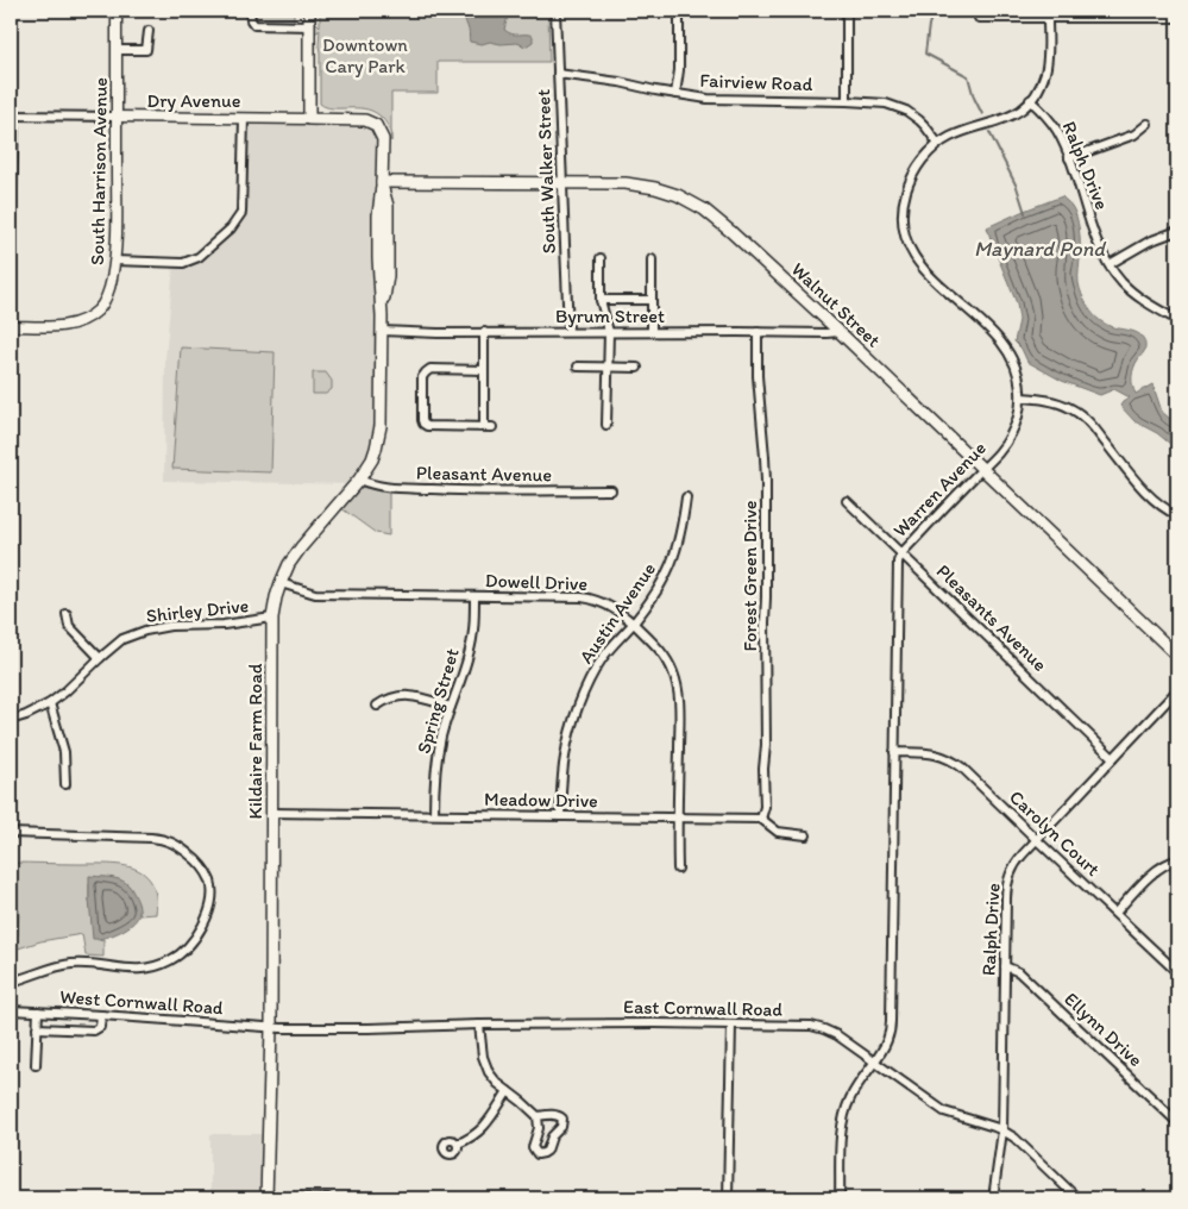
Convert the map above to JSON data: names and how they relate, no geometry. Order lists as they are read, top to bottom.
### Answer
{
  "streets": {
    "main road": ["Dry Avenue", "Walnut Street", "Kildaire Farm Road"],
    "street": [
      "Fairview Road",
      "Ralph Drive",
      "South Harrison Avenue",
      "South Walker Street",
      "Byrum Street",
      "Pleasant Avenue",
      "Warren Avenue",
      "Forest Green Drive",
      "Dowell Drive",
      "Shirley Drive",
      "Austin Avenue",
      "Pleasants Avenue",
      "Spring Street",
      "Meadow Drive",
      "Carolyn Court",
      "West Cornwall Road",
      "East Cornwall Road",
      "Ellynn Drive"
    ]
  },
  "crossings": [
    ["Fairview Road", "South Walker Street"],
    ["Fairview Road", "Warren Avenue"],
    ["Dry Avenue", "South Harrison Avenue"],
    ["Dry Avenue", "Kildaire Farm Road"],
    ["Ralph Drive", "Warren Avenue"],
    ["Ralph Drive", "Pleasants Avenue"],
    ["Ralph Drive", "Carolyn Court"],
    ["Ralph Drive", "East Cornwall Road"],
    ["Ralph Drive", "Ellynn Drive"],
    ["South Walker Street", "Walnut Street"],
    ["South Walker Street", "Byrum Street"],
    ["Walnut Street", "Byrum Street"],
    ["Walnut Street", "Warren Avenue"],
    ["Walnut Street", "Kildaire Farm Road"],
    ["Byrum Street", "Forest Green Drive"],
    ["Byrum Street", "Kildaire Farm Road"],
    ["Pleasant Avenue", "Kildaire Farm Road"],
    ["Warren Avenue", "Pleasants Avenue"],
    ["Warren Avenue", "Carolyn Court"],
    ["Warren Avenue", "East Cornwall Road"],
    ["Forest Green Drive", "Meadow Drive"],
    ["Dowell Drive", "Austin Avenue"],
    ["Dowell Drive", "Spring Street"],
    ["Dowell Drive", "Kildaire Farm Road"],
    ["Dowell Drive", "Meadow Drive"],
    ["Shirley Drive", "Kildaire Farm Road"],
    ["Austin Avenue", "Meadow Drive"],
    ["Spring Street", "Meadow Drive"],
    ["Kildaire Farm Road", "Meadow Drive"],
    ["Kildaire Farm Road", "West Cornwall Road"],
    ["Kildaire Farm Road", "East Cornwall Road"],
    ["West Cornwall Road", "East Cornwall Road"]
  ],
  "water": ["Maynard Pond"],
  "parks": ["Downtown Cary Park"]
}
